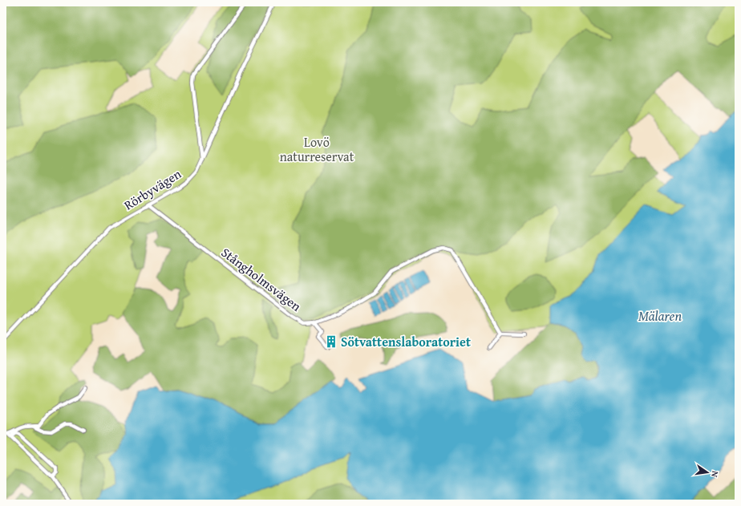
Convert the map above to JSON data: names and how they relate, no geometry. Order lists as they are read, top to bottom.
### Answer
{
  "streets": {
    "street": ["Rörbyvägen", "Stångholmsvägen"]
  },
  "crossings": [
    ["Rörbyvägen", "Stångholmsvägen"]
  ],
  "water": ["Mälaren"],
  "parks": ["Lovö naturreservat"],
  "places": {
    "building": ["Sötvattenslaboratoriet"]
  },
  "north": "right"
}
